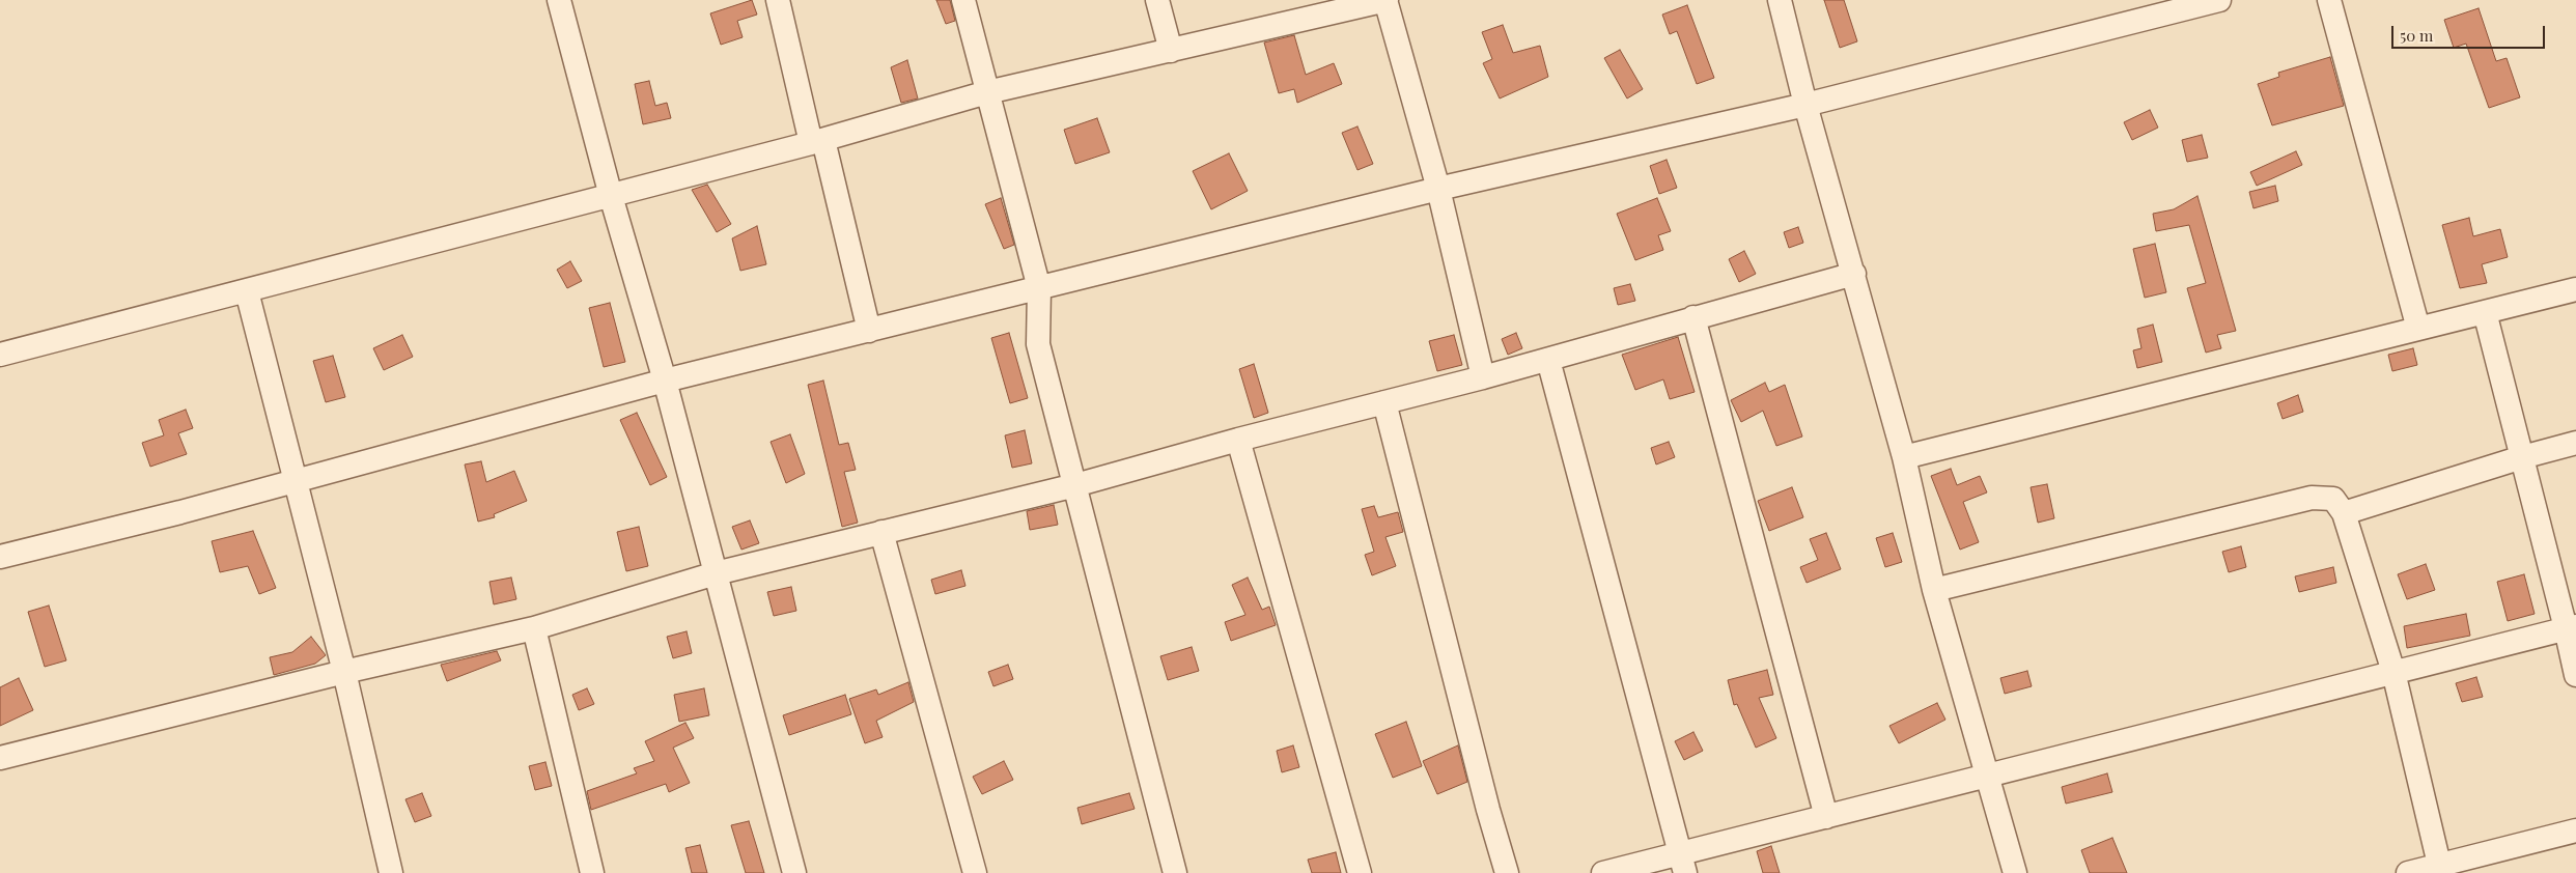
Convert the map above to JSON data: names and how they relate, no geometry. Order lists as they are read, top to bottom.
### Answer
{
  "scale_bar": "50 m"
}
